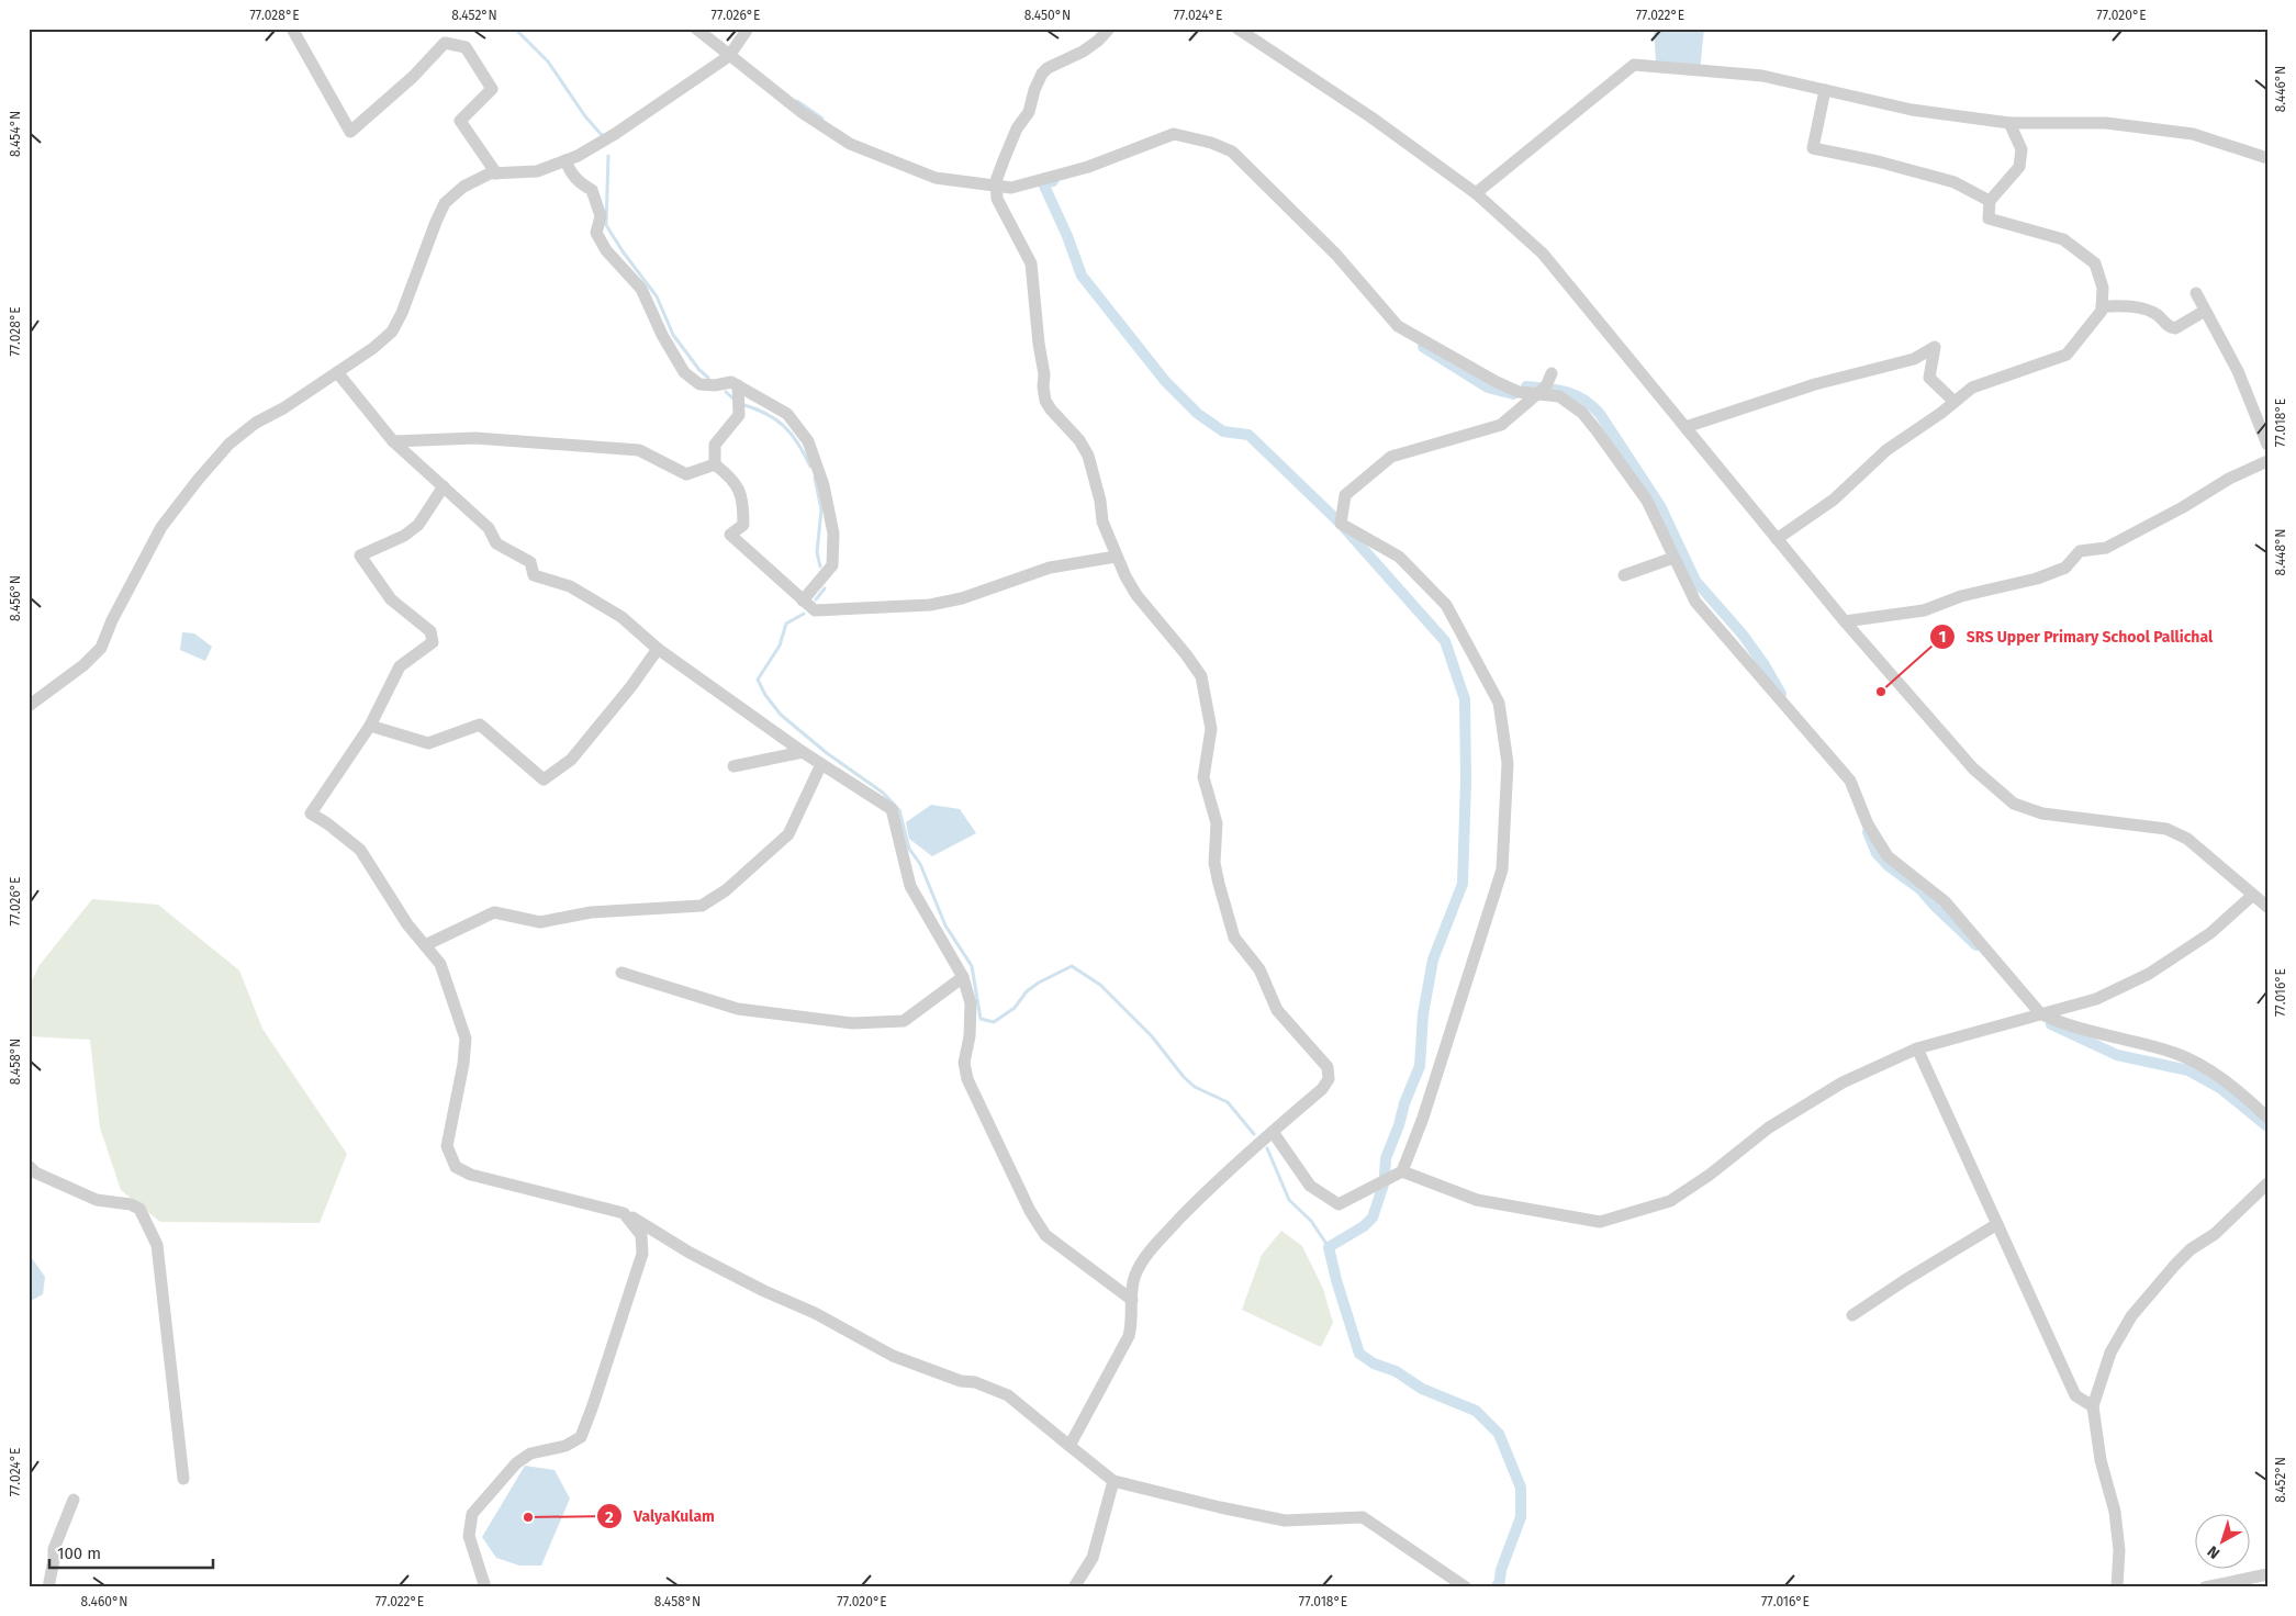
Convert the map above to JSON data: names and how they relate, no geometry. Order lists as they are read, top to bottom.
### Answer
{
  "places": ["SRS Upper Primary School Pallichal", "ValyaKulam"],
  "scale_bar": "100 m",
  "north": "bottom left",
  "coordinates": [
    "77.028°E",
    "8.452°N",
    "77.026°E",
    "8.450°N",
    "77.024°E",
    "77.022°E",
    "77.020°E",
    "8.446°N",
    "8.454°N",
    "77.018°E",
    "8.448°N",
    "8.456°N",
    "77.016°E",
    "8.458°N",
    "8.460°N"
  ]
}
